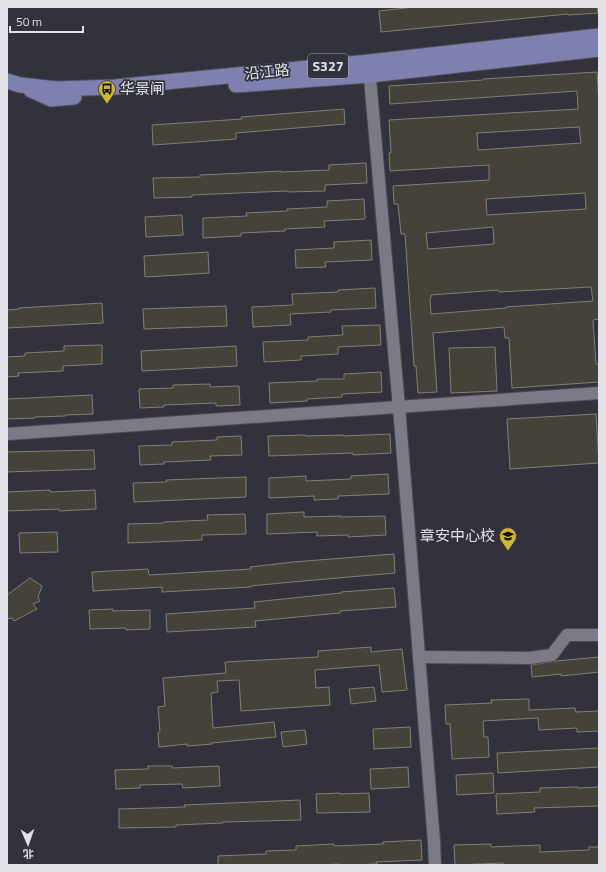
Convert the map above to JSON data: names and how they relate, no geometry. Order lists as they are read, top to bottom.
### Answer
{
  "streets": {
    "main road": ["S327", "沿江路"]
  },
  "places": {
    "bus stop": ["华景闸"],
    "school or university": ["章安中心校"]
  },
  "scale_bar": "50 m",
  "north": "bottom"
}
